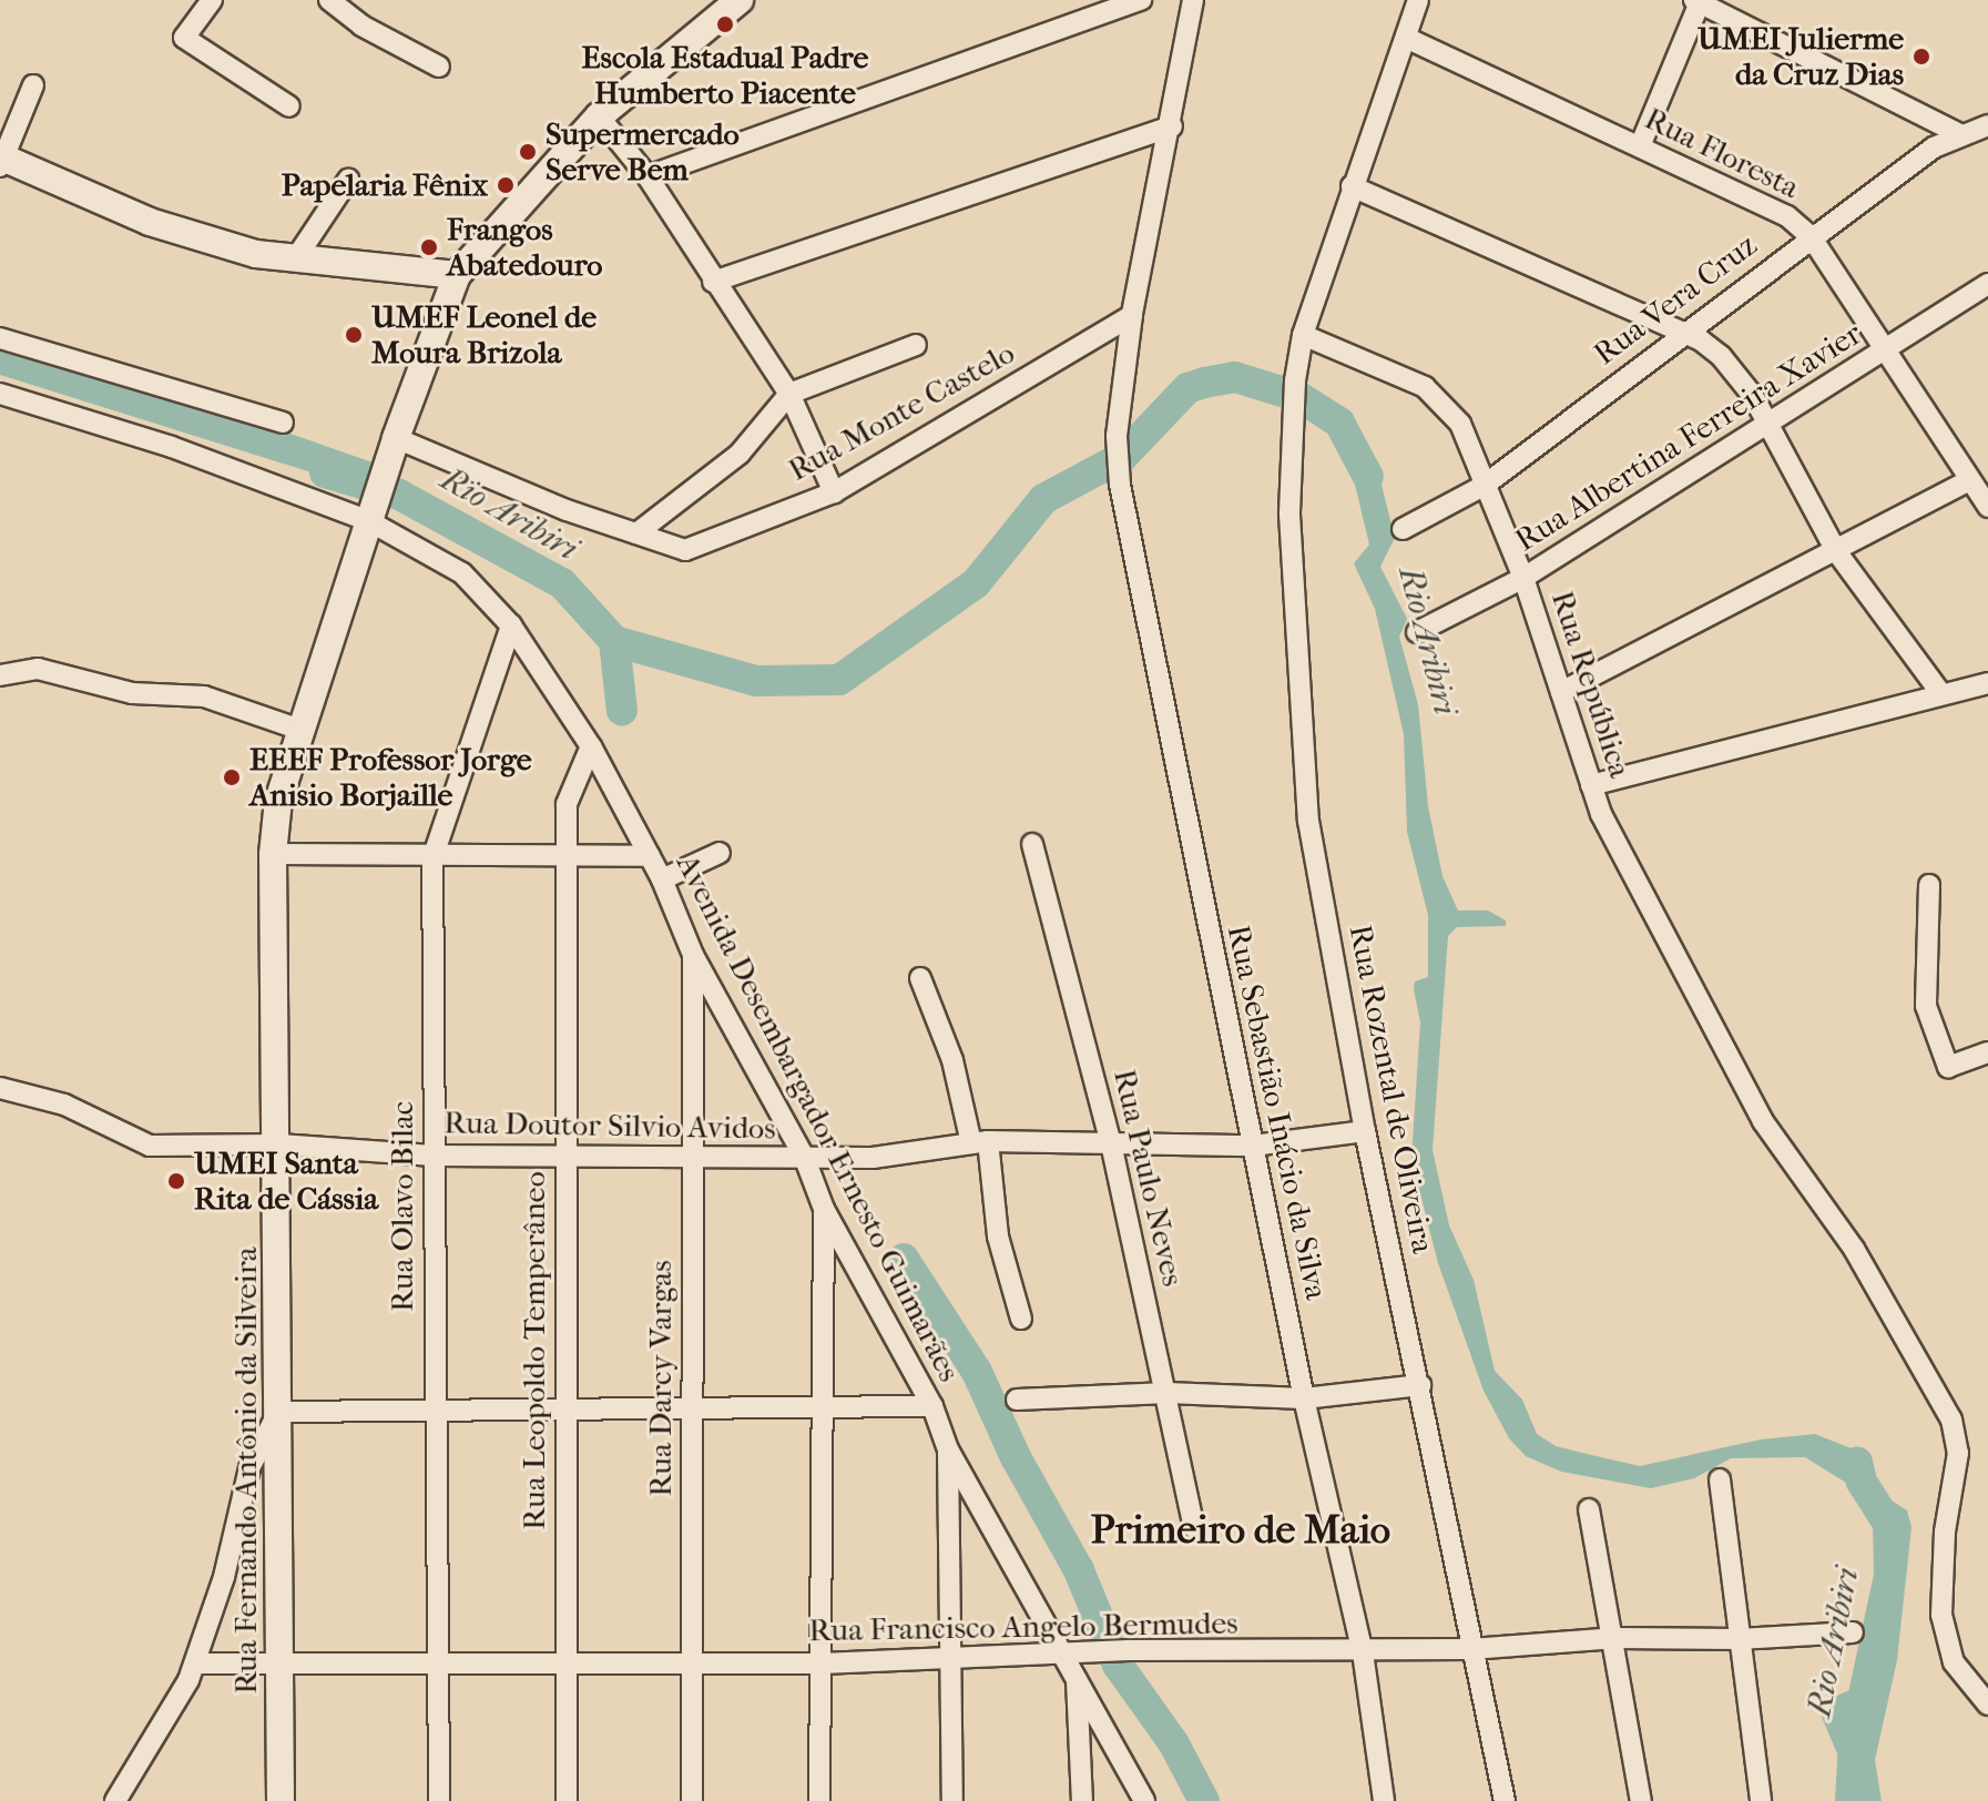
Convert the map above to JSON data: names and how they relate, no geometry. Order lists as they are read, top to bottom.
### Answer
{
  "streets": {
    "street": [
      "Rua Floresta",
      "Rua Vera Cruz",
      "Rua Monte Castelo",
      "Rua Albertina Ferreira Xavier",
      "Rua República",
      "Rua Rozental de Oliveira",
      "Rua Sebastião Inácio da Silva",
      "Avenida Desembargador Ernesto Guimarães",
      "Rua Doutor Silvio Avidos",
      "Rua Paulo Neves",
      "Rua Olavo Bilac",
      "Rua Leopoldo Temperâneo",
      "Rua Darcy Vargas",
      "Rua Fernando Antônio da Silveira",
      "Rua Francisco Angelo Bermudes"
    ]
  },
  "crossings": [
    ["Rua Floresta", "Rua Vera Cruz"],
    ["Rua Floresta", "Rua Albertina Ferreira Xavier"],
    ["Rua Floresta", "Rua Rozental de Oliveira"],
    ["Rua Vera Cruz", "Rua República"],
    ["Rua Monte Castelo", "Rua Sebastião Inácio da Silva"],
    ["Rua Monte Castelo", "Rua Fernando Antônio da Silveira"],
    ["Rua Albertina Ferreira Xavier", "Rua República"],
    ["Rua República", "Rua Rozental de Oliveira"],
    ["Rua Rozental de Oliveira", "Rua Doutor Silvio Avidos"],
    ["Rua Rozental de Oliveira", "Rua Francisco Angelo Bermudes"],
    ["Rua Sebastião Inácio da Silva", "Rua Doutor Silvio Avidos"],
    ["Rua Sebastião Inácio da Silva", "Rua Francisco Angelo Bermudes"],
    ["Avenida Desembargador Ernesto Guimarães", "Rua Doutor Silvio Avidos"],
    ["Avenida Desembargador Ernesto Guimarães", "Rua Olavo Bilac"],
    ["Avenida Desembargador Ernesto Guimarães", "Rua Leopoldo Temperâneo"],
    ["Avenida Desembargador Ernesto Guimarães", "Rua Darcy Vargas"],
    ["Avenida Desembargador Ernesto Guimarães", "Rua Fernando Antônio da Silveira"],
    ["Avenida Desembargador Ernesto Guimarães", "Rua Francisco Angelo Bermudes"],
    ["Rua Doutor Silvio Avidos", "Rua Paulo Neves"],
    ["Rua Doutor Silvio Avidos", "Rua Olavo Bilac"],
    ["Rua Doutor Silvio Avidos", "Rua Leopoldo Temperâneo"],
    ["Rua Doutor Silvio Avidos", "Rua Darcy Vargas"],
    ["Rua Doutor Silvio Avidos", "Rua Fernando Antônio da Silveira"],
    ["Rua Olavo Bilac", "Rua Francisco Angelo Bermudes"],
    ["Rua Leopoldo Temperâneo", "Rua Francisco Angelo Bermudes"],
    ["Rua Darcy Vargas", "Rua Francisco Angelo Bermudes"],
    ["Rua Fernando Antônio da Silveira", "Rua Francisco Angelo Bermudes"]
  ],
  "districts": ["Primeiro de Maio"],
  "water": ["Rio Aribiri"],
  "places": [
    "Escola Estadual Padre Humberto Piacente",
    "UMEI Julierme da Cruz Dias",
    "Supermercado Serve Bem",
    "Papelaria Fênix",
    "Frangos Abatedouro",
    "UMEF Leonel de Moura Brizola",
    "EEEF Professor Jorge Anisio Borjaille",
    "UMEI Santa Rita de Cássia"
  ]
}
